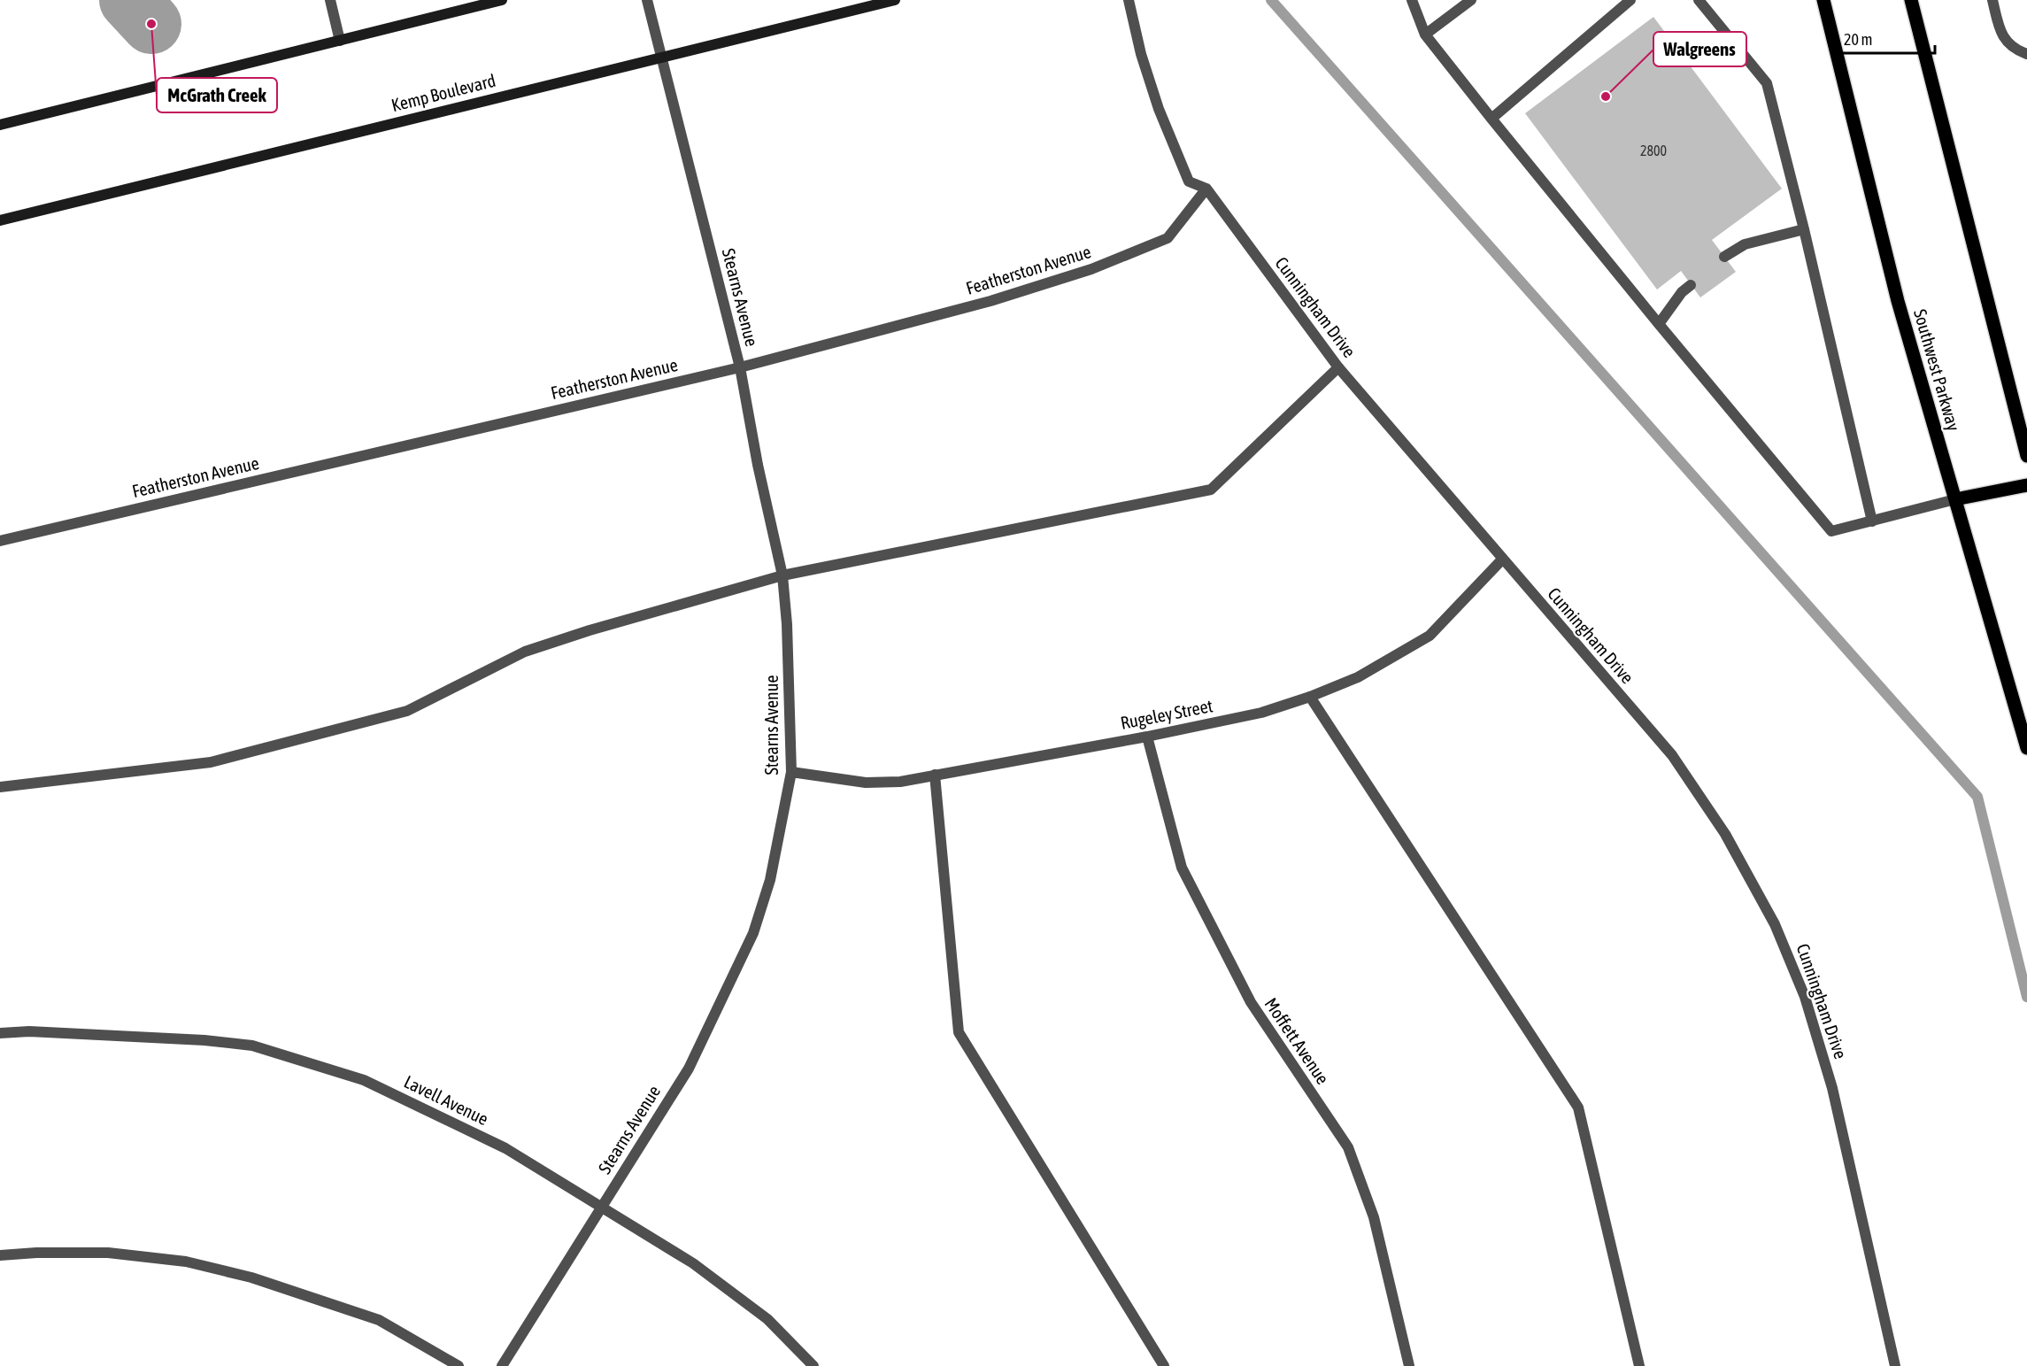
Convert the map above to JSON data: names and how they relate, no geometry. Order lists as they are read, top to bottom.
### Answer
{
  "streets": {
    "main road": ["Kemp Boulevard", "Southwest Parkway"],
    "street": [
      "Featherston Avenue",
      "Stearns Avenue",
      "Cunningham Drive",
      "Rugeley Street",
      "Moffett Avenue",
      "Lavell Avenue"
    ]
  },
  "crossings": [
    ["Kemp Boulevard", "Stearns Avenue"],
    ["Featherston Avenue", "Stearns Avenue"],
    ["Featherston Avenue", "Cunningham Drive"],
    ["Stearns Avenue", "Rugeley Street"],
    ["Stearns Avenue", "Lavell Avenue"],
    ["Cunningham Drive", "Rugeley Street"],
    ["Rugeley Street", "Moffett Avenue"]
  ],
  "places": ["McGrath Creek", "Walgreens"],
  "house_numbers": ["2800"],
  "scale_bar": "20 m"
}
